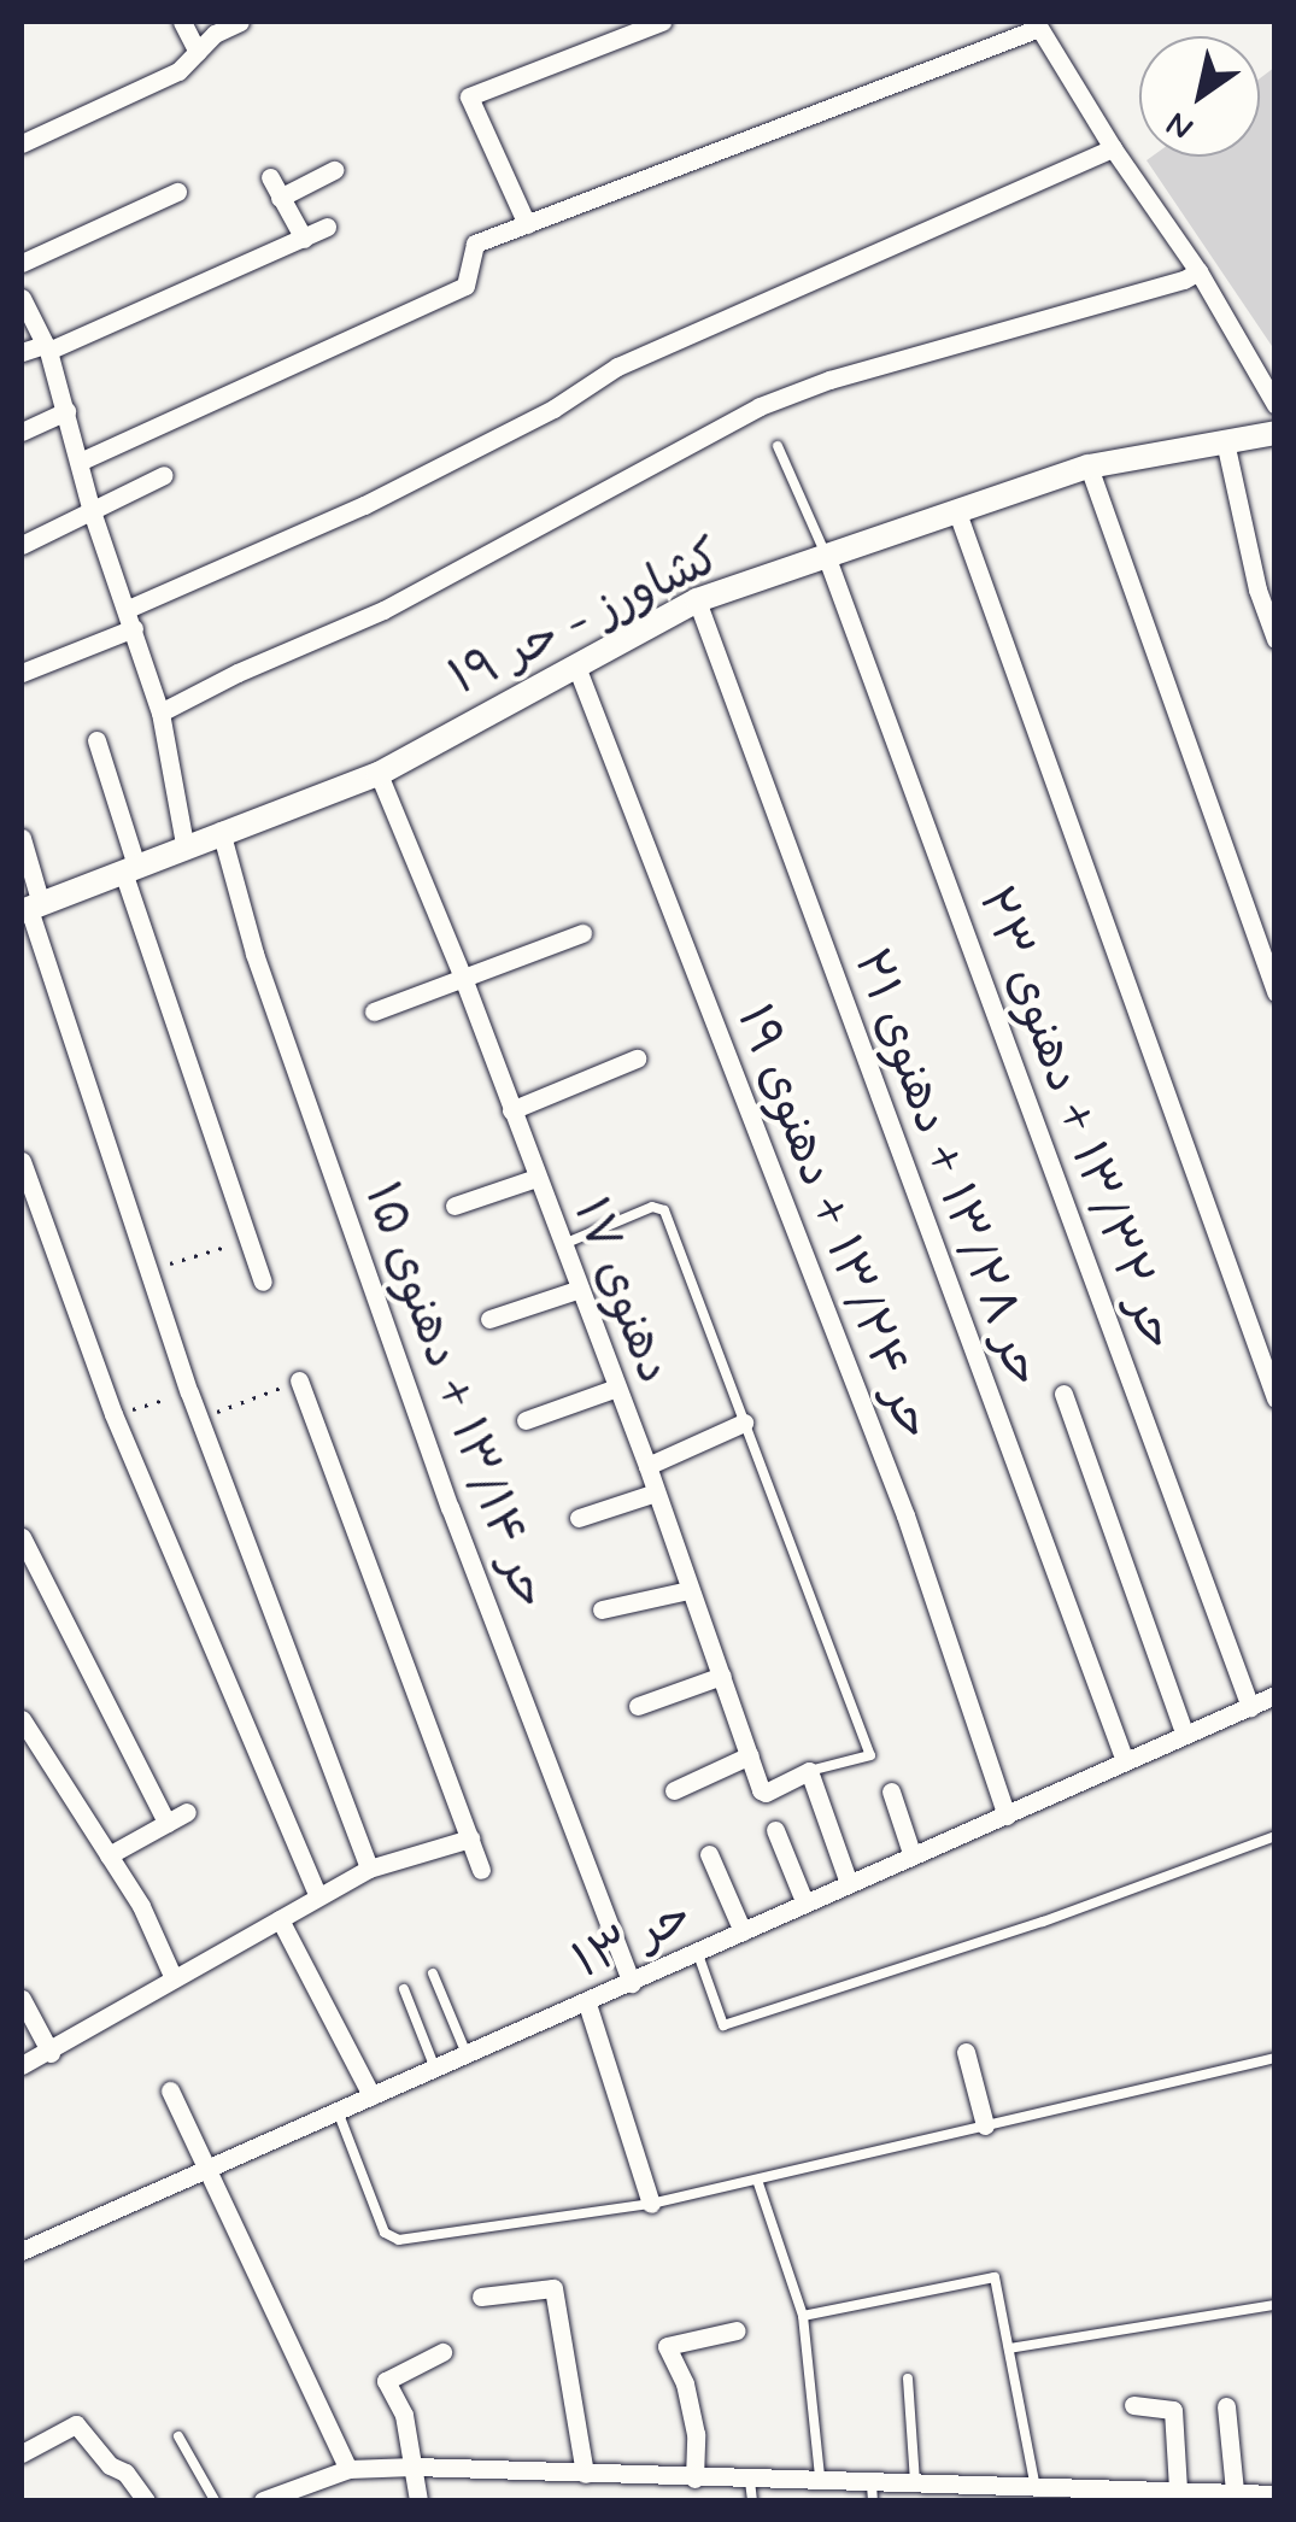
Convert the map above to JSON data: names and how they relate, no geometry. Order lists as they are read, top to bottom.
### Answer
{
  "streets": {
    "street": [
      "کشاورز - حر ۱۹",
      "حر ۱۳/۳۲ + دهنوی ۲۳",
      "حر ۱۳/۲۸ + دهنوی ۲۱",
      "حر ۱۳/۲۴ + دهنوی ۱۹",
      "دهنوی ۱۷",
      "حر ۱۳/۱۴ + دهنوی ۱۵",
      "حر ۱۳"
    ]
  },
  "crossings": [
    ["کشاورز - حر ۱۹", "حر ۱۳/۳۲ + دهنوی ۲۳"],
    ["کشاورز - حر ۱۹", "حر ۱۳/۲۸ + دهنوی ۲۱"],
    ["کشاورز - حر ۱۹", "حر ۱۳/۲۴ + دهنوی ۱۹"],
    ["کشاورز - حر ۱۹", "دهنوی ۱۷"],
    ["کشاورز - حر ۱۹", "حر ۱۳/۱۴ + دهنوی ۱۵"],
    ["حر ۱۳/۳۲ + دهنوی ۲۳", "حر ۱۳"],
    ["حر ۱۳/۲۸ + دهنوی ۲۱", "حر ۱۳"],
    ["حر ۱۳/۲۴ + دهنوی ۱۹", "حر ۱۳"],
    ["حر ۱۳/۱۴ + دهنوی ۱۵", "حر ۱۳"]
  ],
  "north": "bottom left"
}
